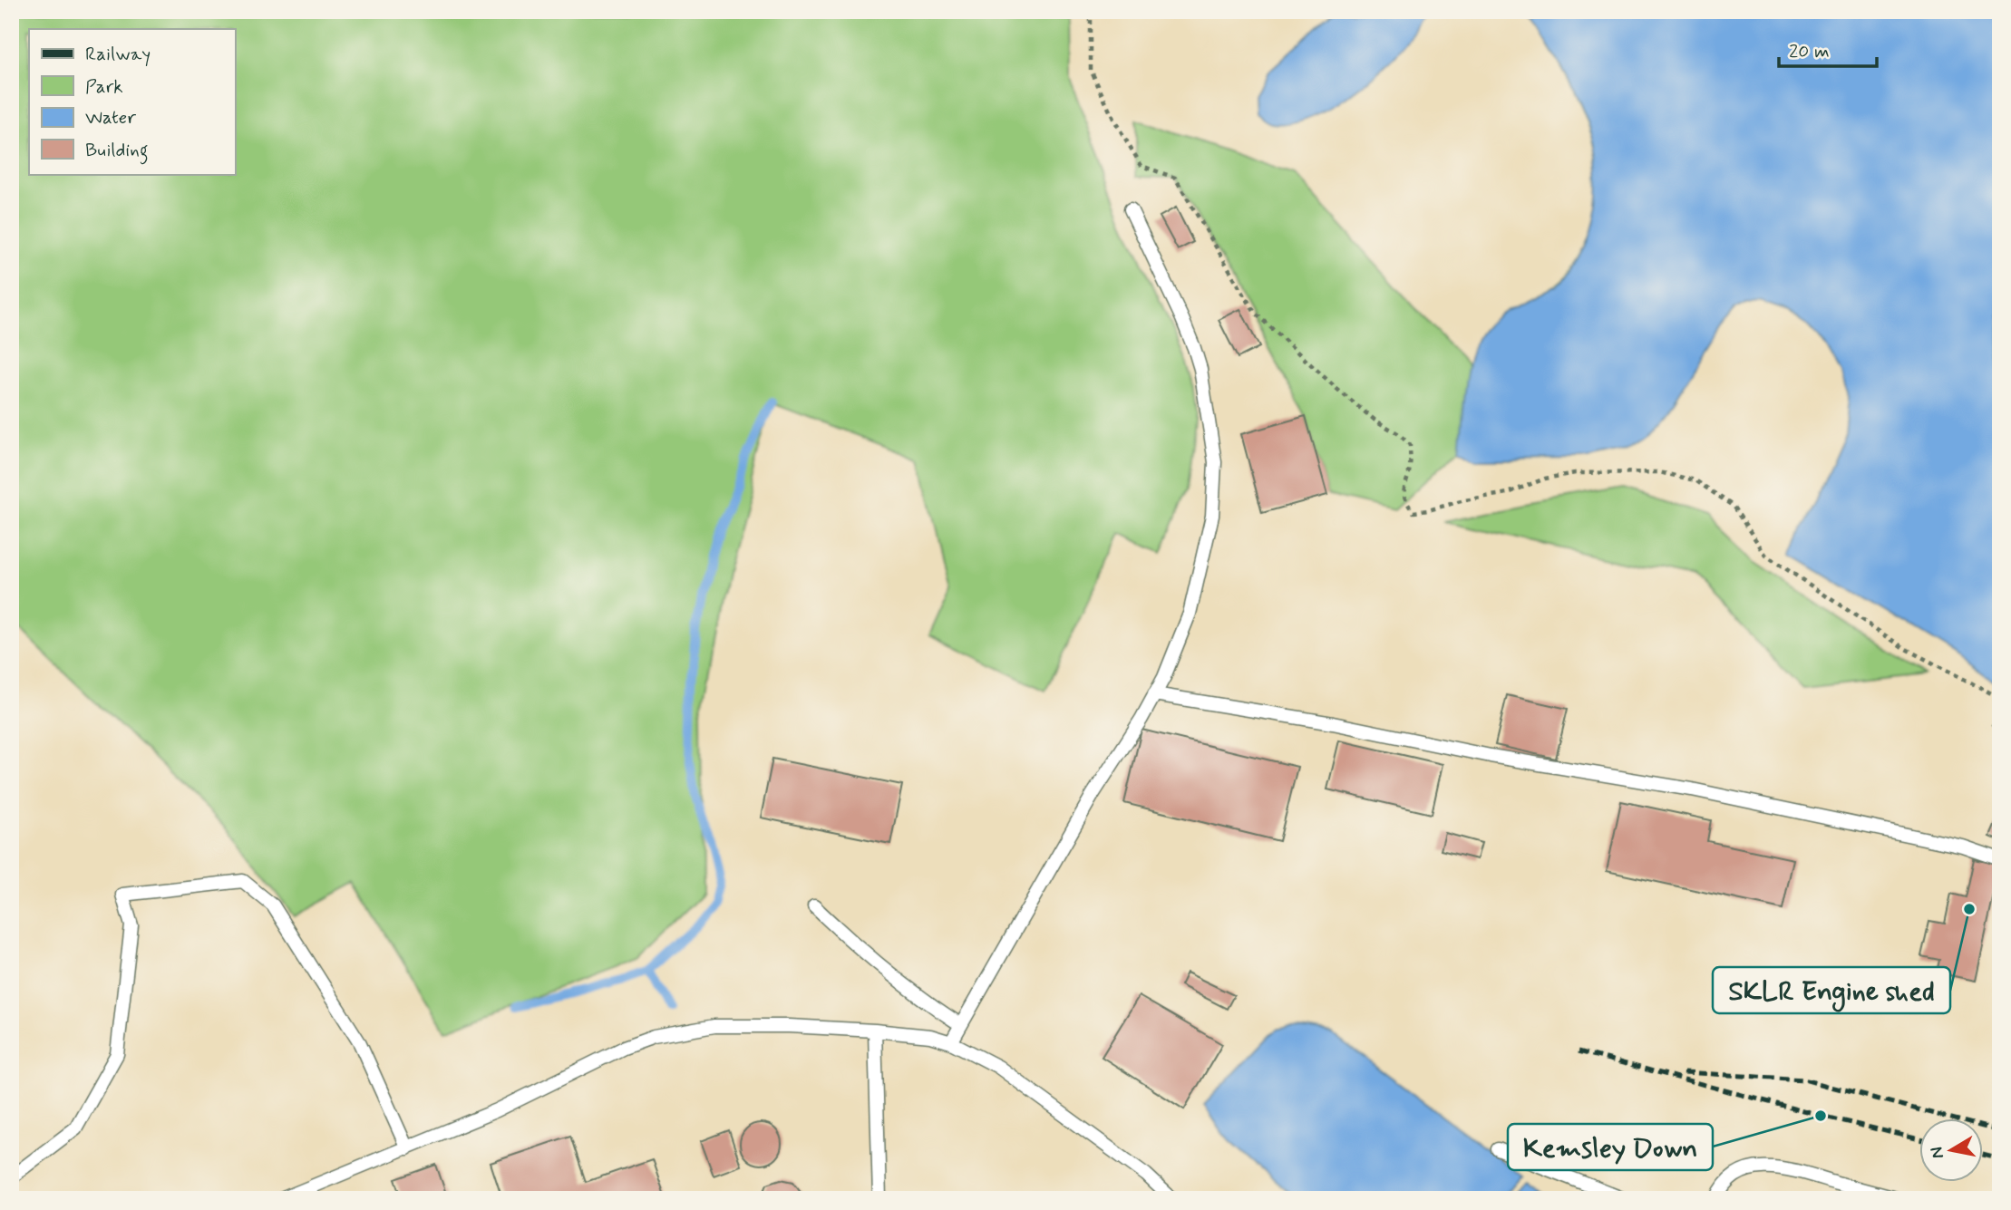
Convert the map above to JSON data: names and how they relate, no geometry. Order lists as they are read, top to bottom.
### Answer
{
  "places": ["SKLR Engine shed", "Kemsley Down"],
  "legend": [
    "Railway",
    "Park",
    "Water",
    "Building"
  ],
  "scale_bar": "20 m",
  "north": "left"
}
